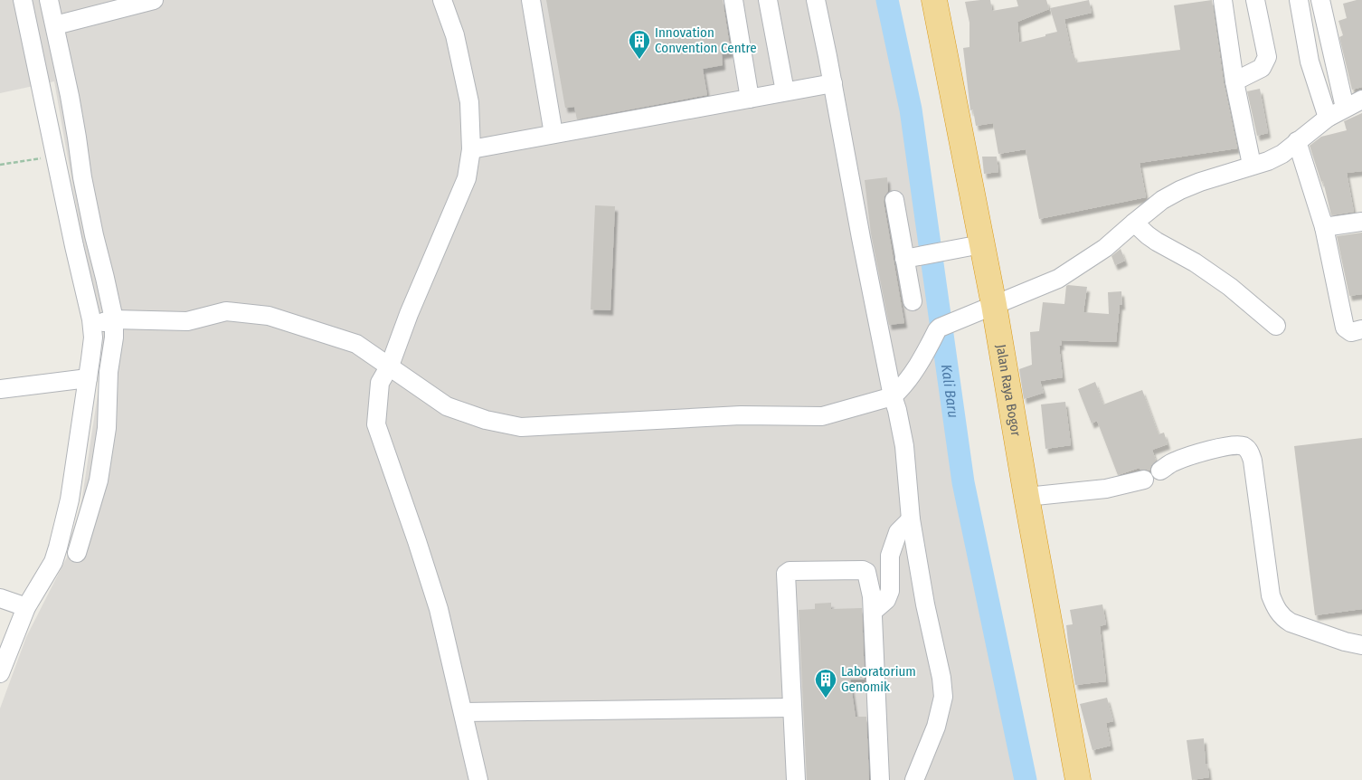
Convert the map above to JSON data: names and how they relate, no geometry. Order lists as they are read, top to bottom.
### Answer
{
  "streets": {
    "highway": ["Jalan Raya Bogor"]
  },
  "water": ["Kali Baru"],
  "places": {
    "building": ["Innovation Convention Centre", "Laboratorium Genomik"]
  }
}
